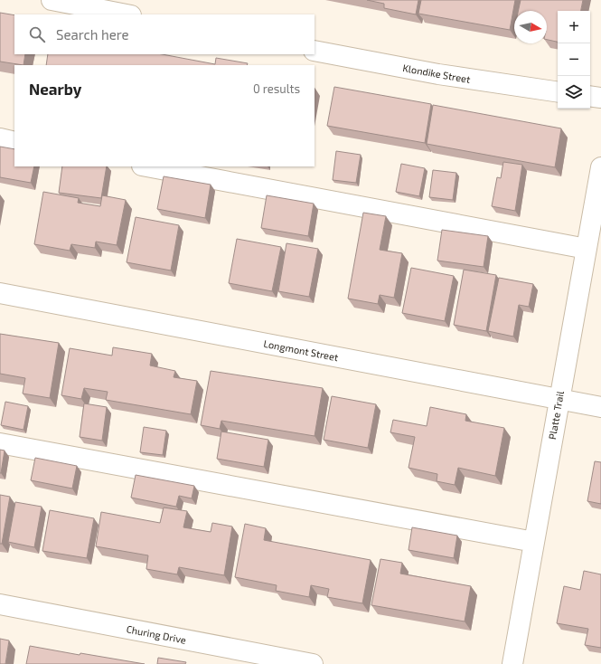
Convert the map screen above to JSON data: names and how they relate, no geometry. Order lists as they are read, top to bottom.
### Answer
{
  "streets": {
    "street": [
      "Klondike Street",
      "Longmont Street",
      "Platte Trail",
      "Churing Drive"
    ]
  },
  "crossings": [
    ["Longmont Street", "Platte Trail"]
  ],
  "north": "right",
  "page": {
    "map_buttons": ["+", "−"],
    "search": "Search here",
    "heading": ["Nearby", "0 results"]
  }
}
